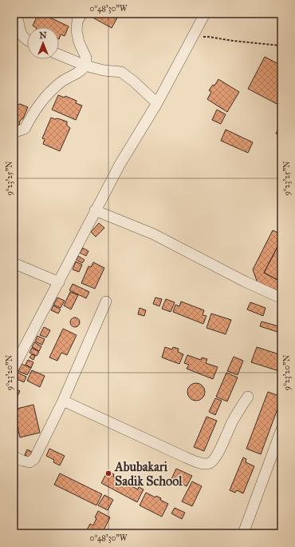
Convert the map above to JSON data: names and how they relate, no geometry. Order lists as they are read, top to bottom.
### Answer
{
  "places": ["Abubakari Sadik School"],
  "north": "top",
  "coordinates": ["0°48'30\"W", "9°23'25\"N", "9°23'20\"N"]
}
